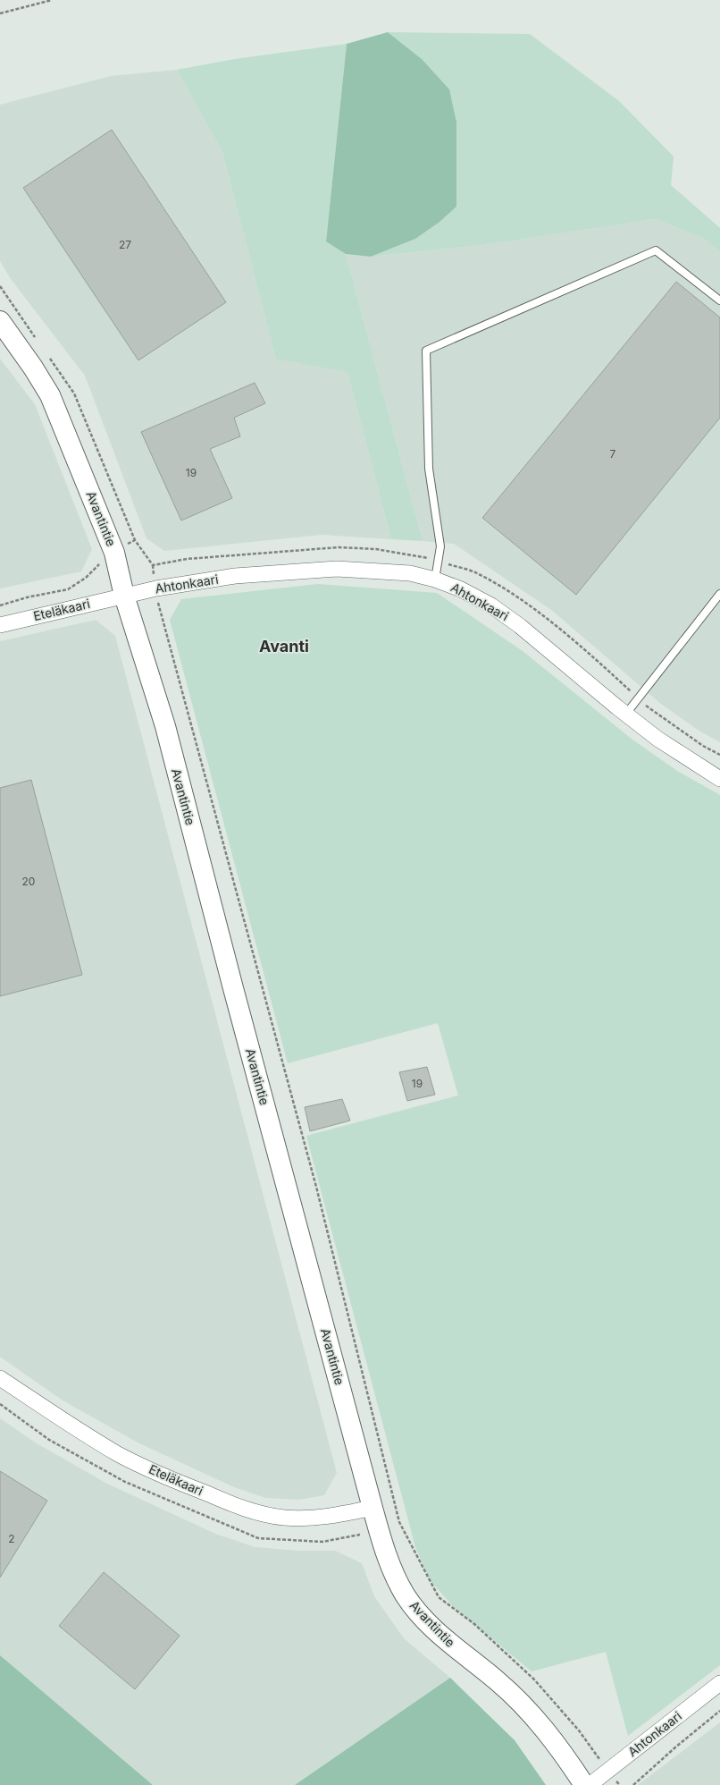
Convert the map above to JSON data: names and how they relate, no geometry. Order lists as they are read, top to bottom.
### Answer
{
  "streets": {
    "street": ["Avantintie", "Ahtonkaari", "Eteläkaari"]
  },
  "crossings": [
    ["Avantintie", "Ahtonkaari"],
    ["Avantintie", "Eteläkaari"],
    ["Ahtonkaari", "Eteläkaari"]
  ],
  "districts": ["Avanti"],
  "house_numbers": [
    "27",
    "7",
    "19",
    "20",
    "19",
    "2"
  ]
}
